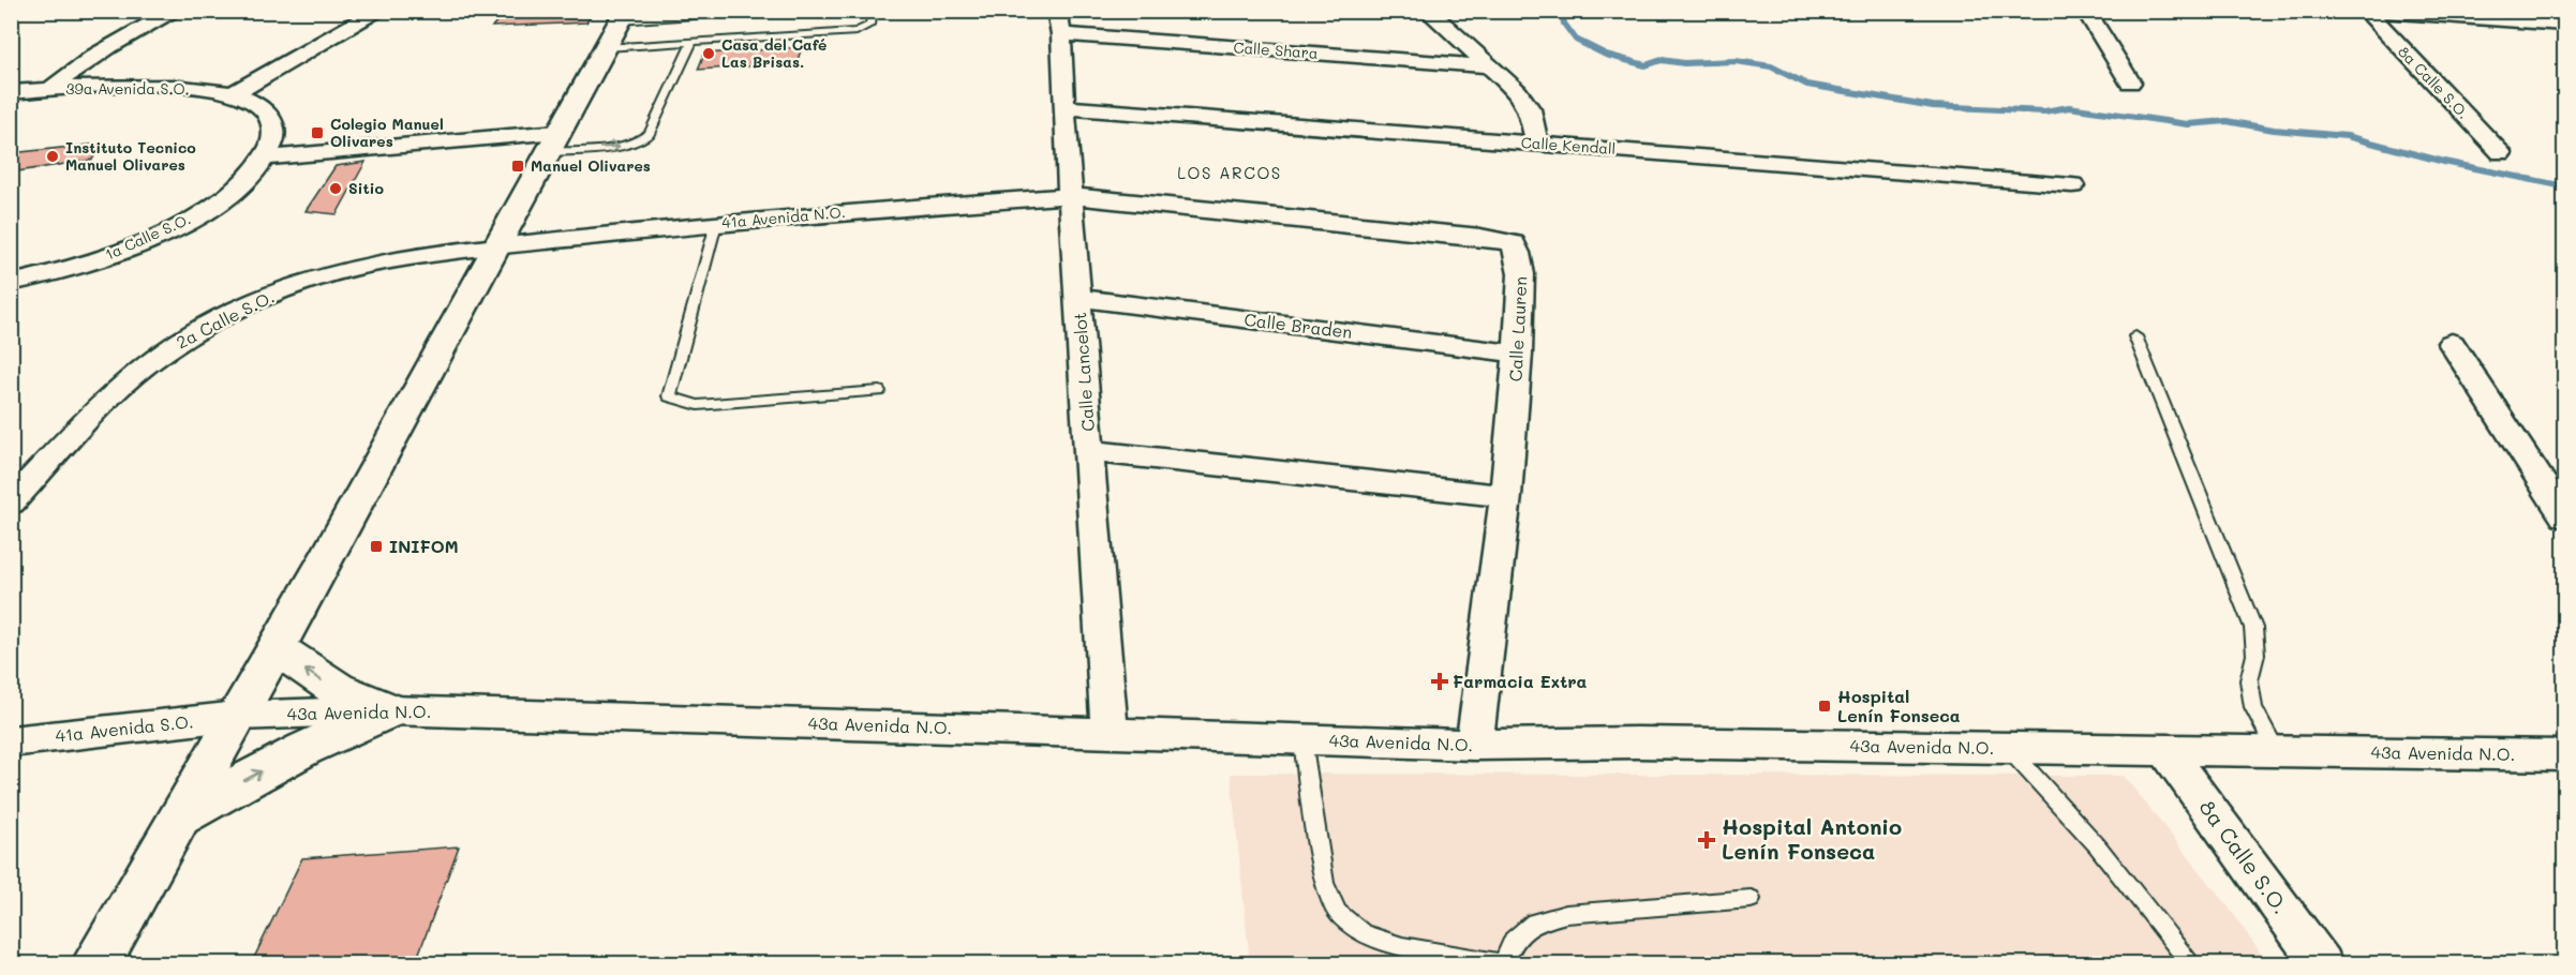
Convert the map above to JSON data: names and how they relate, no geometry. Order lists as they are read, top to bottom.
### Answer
{
  "streets": {
    "street": [
      "Calle Shara",
      "8a Calle S.O.",
      "39a Avenida S.O.",
      "Calle Kendall",
      "41a Avenida N.O.",
      "1a Calle S.O.",
      "2a Calle S.O.",
      "Calle Braden",
      "Calle Lauren",
      "Calle Lancelot",
      "43a Avenida N.O.",
      "41a Avenida S.O."
    ]
  },
  "crossings": [
    ["Calle Shara", "Calle Lancelot"],
    ["8a Calle S.O.", "43a Avenida N.O."],
    ["39a Avenida S.O.", "1a Calle S.O."],
    ["Calle Kendall", "Calle Lancelot"],
    ["41a Avenida N.O.", "2a Calle S.O."],
    ["41a Avenida N.O.", "Calle Lauren"],
    ["41a Avenida N.O.", "Calle Lancelot"],
    ["Calle Braden", "Calle Lauren"],
    ["Calle Braden", "Calle Lancelot"],
    ["Calle Lauren", "Calle Lancelot"],
    ["Calle Lauren", "43a Avenida N.O."],
    ["Calle Lancelot", "43a Avenida N.O."],
    ["43a Avenida N.O.", "41a Avenida S.O."]
  ],
  "districts": ["LOS ARCOS"],
  "places": {
    "other": ["Casa del Café Las Brisas.", "Instituto Tecnico Manuel Olivares", "Sitio"],
    "transit": [
      "Colegio Manuel Olivares",
      "Manuel Olivares",
      "INIFOM",
      "Hospital Lenín Fonseca"
    ],
    "health": ["Farmacia Extra", "Hospital Antonio Lenín Fonseca"]
  }
}
